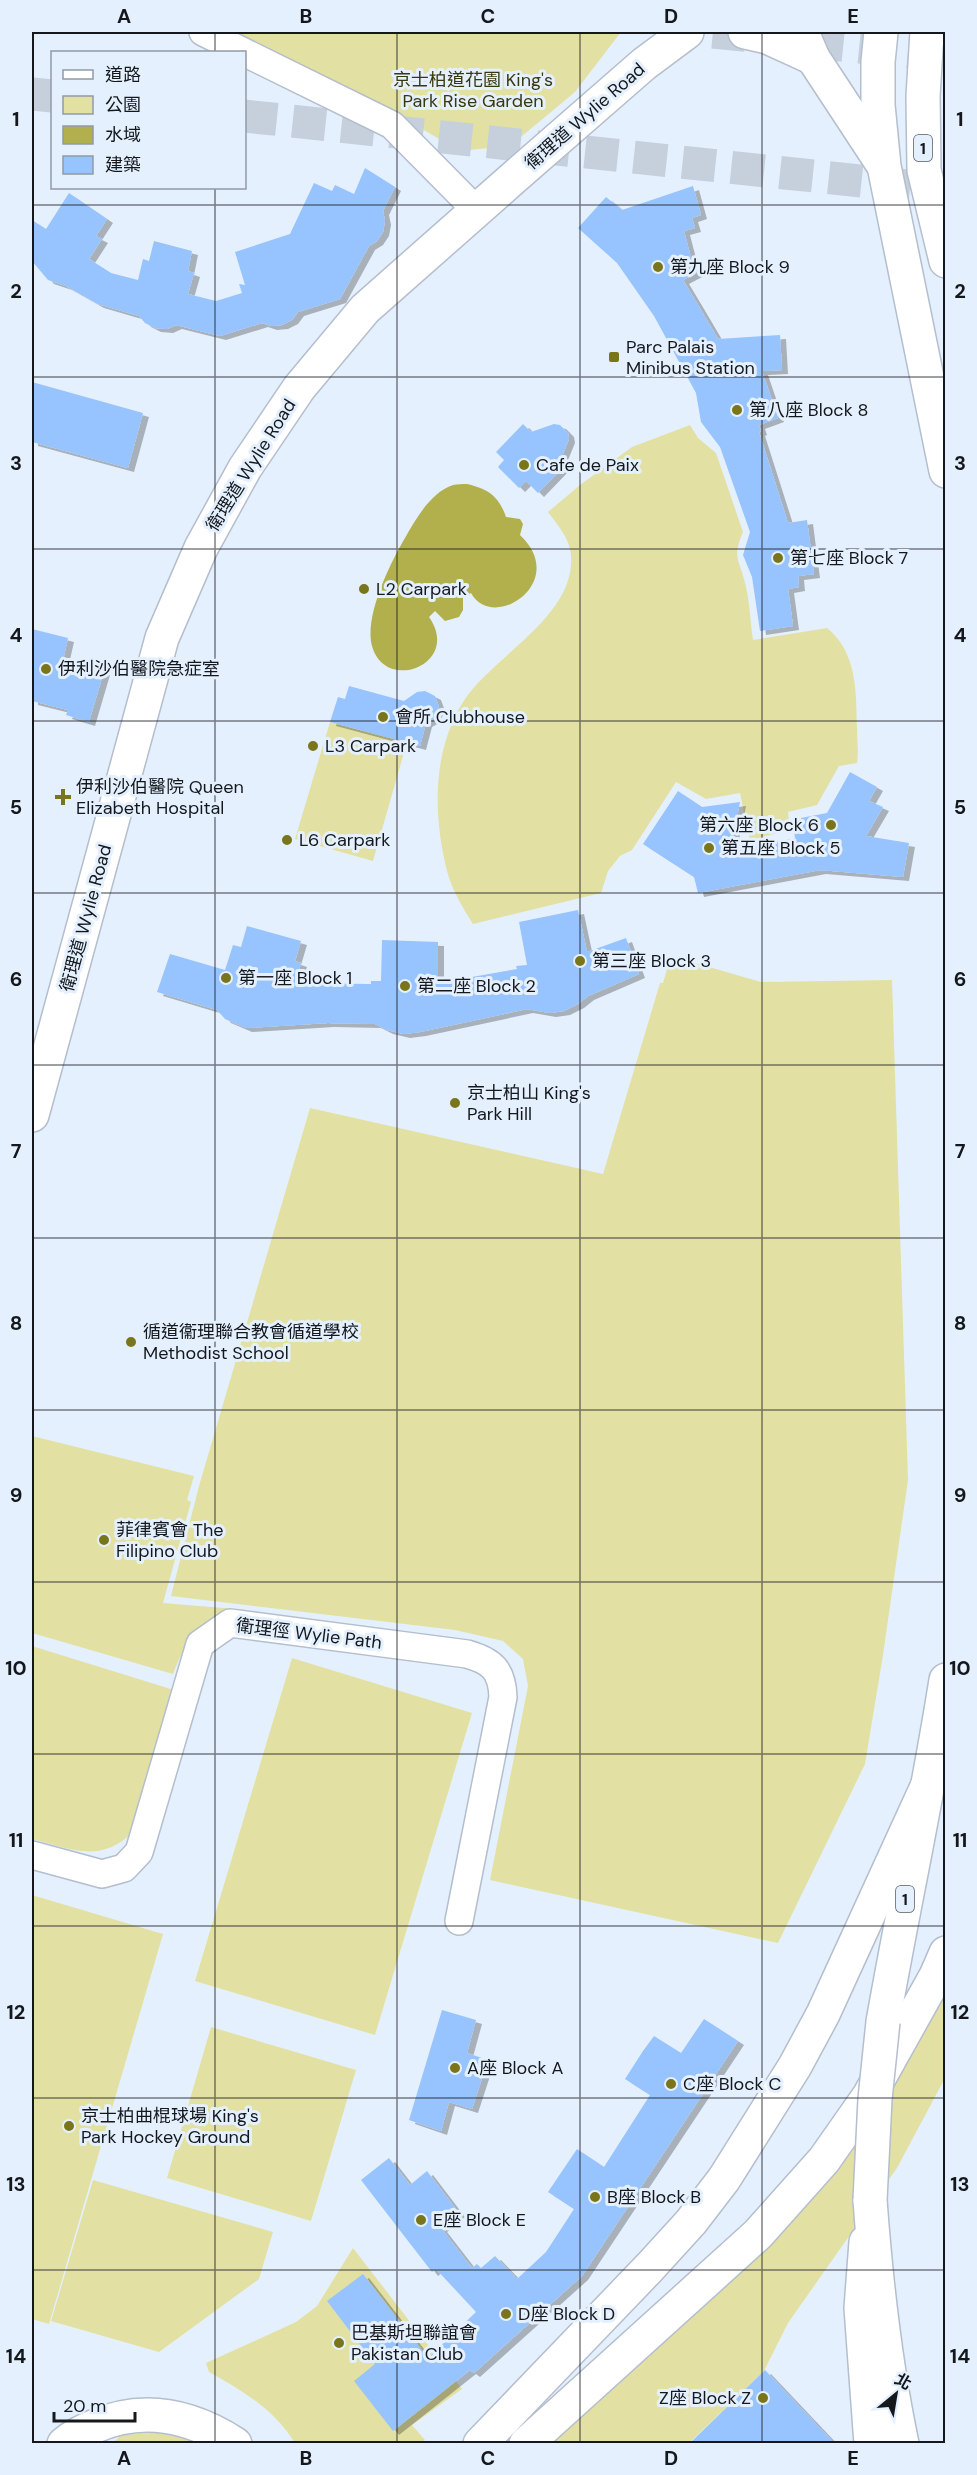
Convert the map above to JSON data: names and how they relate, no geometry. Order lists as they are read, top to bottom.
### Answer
{
  "streets": {
    "main road": ["衛理道 Wylie Road", "1"],
    "street": ["衛理徑 Wylie Path"]
  },
  "parks": ["京士柏道花園 King's Park Rise Garden"],
  "places": {
    "other": [
      "第九座 Block 9",
      "第八座 Block 8",
      "Cafe de Paix",
      "第七座 Block 7",
      "L2 Carpark",
      "伊利沙伯醫院急症室",
      "會所 Clubhouse",
      "L3 Carpark",
      "第六座 Block 6",
      "L6 Carpark",
      "第五座 Block 5",
      "第三座 Block 3",
      "第一座 Block 1",
      "第二座 Block 2",
      "京士柏山 King's Park Hill",
      "循道衞理聯合教會循道學校 Methodist School",
      "菲律賓會 The Filipino Club",
      "A座 Block A",
      "C座 Block C",
      "京士柏曲棍球場 King's Park Hockey Ground",
      "B座 Block B",
      "E座 Block E",
      "D座 Block D",
      "巴基斯坦聯誼會 Pakistan Club",
      "Z座 Block Z"
    ],
    "transit": ["Parc Palais Minibus Station"],
    "health": ["伊利沙伯醫院 Queen Elizabeth Hospital"]
  },
  "legend": [
    "道路",
    "公園",
    "水域",
    "建築"
  ],
  "scale_bar": "20 m",
  "north": "top right",
  "grid": {
    "columns": [
      "A",
      "B",
      "C",
      "D",
      "E"
    ],
    "rows": [
      "1",
      "2",
      "3",
      "4",
      "5",
      "6",
      "7",
      "8",
      "9",
      "10",
      "11",
      "12",
      "13",
      "14"
    ]
  }
}
